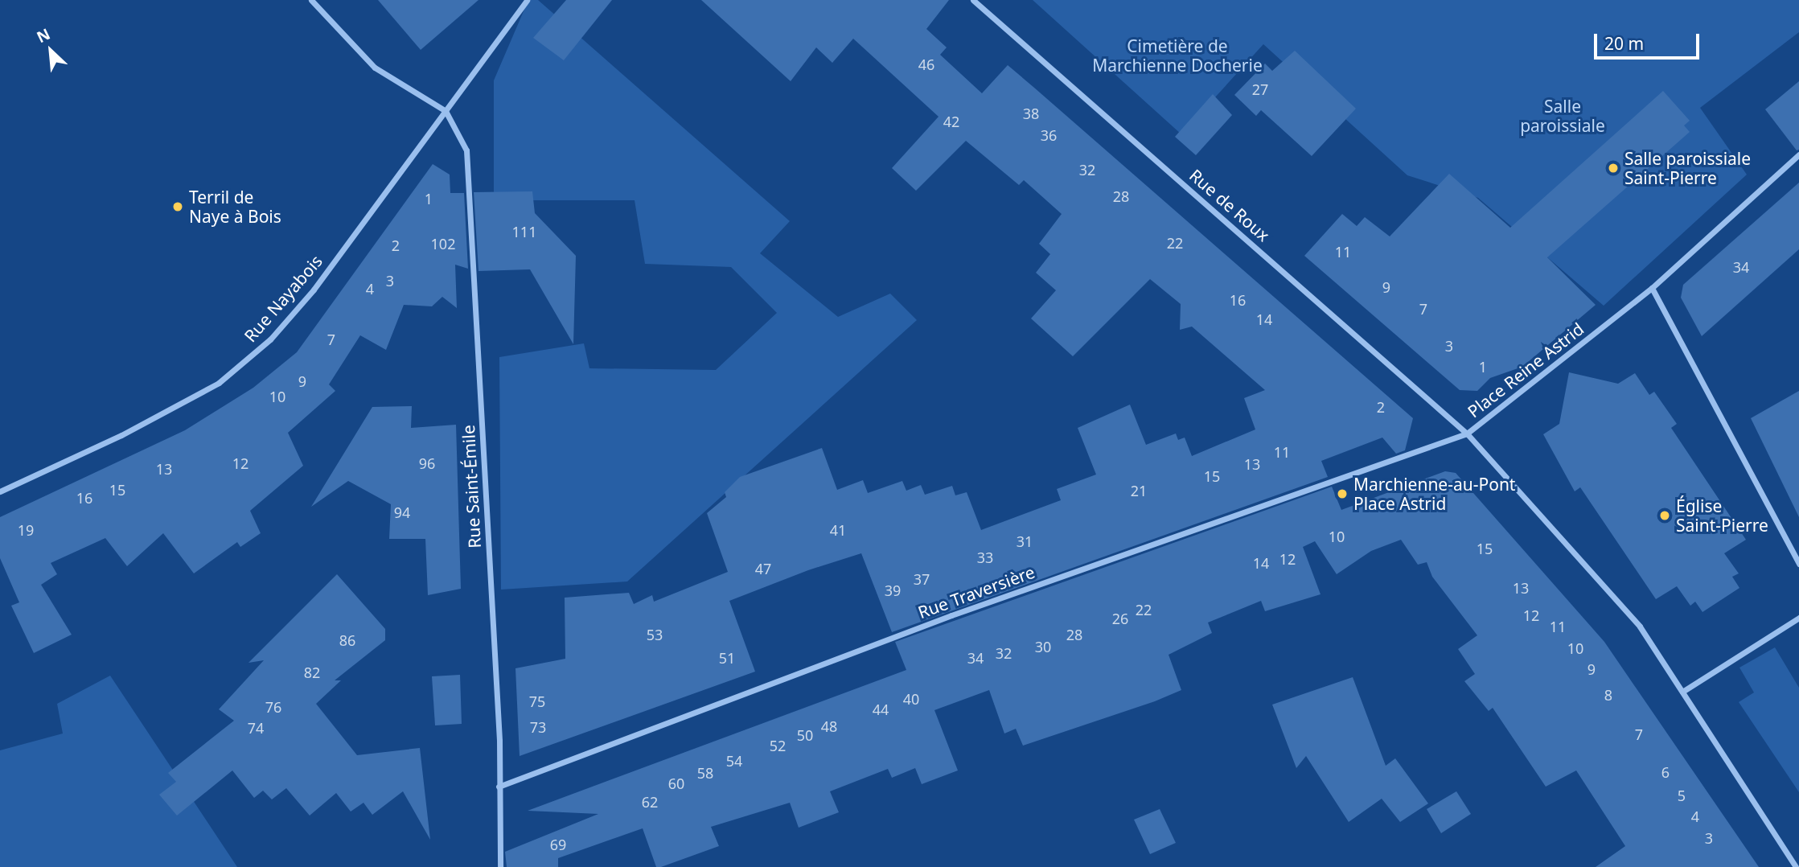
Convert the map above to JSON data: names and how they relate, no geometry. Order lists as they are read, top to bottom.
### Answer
{
  "streets": {
    "street": [
      "Rue de Roux",
      "Rue Nayabois",
      "Place Reine Astrid",
      "Rue Saint-Émile",
      "Rue Traversière"
    ]
  },
  "crossings": [
    ["Rue de Roux", "Place Reine Astrid"],
    ["Rue de Roux", "Rue Traversière"],
    ["Rue Nayabois", "Rue Saint-Émile"],
    ["Place Reine Astrid", "Rue Traversière"],
    ["Rue Saint-Émile", "Rue Traversière"]
  ],
  "parks": ["Cimetière de Marchienne Docherie", "Salle paroissiale"],
  "places": [
    "Salle paroissiale Saint-Pierre",
    "Terril de Naye à Bois",
    "Marchienne-au-Pont Place Astrid",
    "Église Saint-Pierre"
  ],
  "house_numbers": [
    "46",
    "27",
    "38",
    "42",
    "36",
    "32",
    "28",
    "1",
    "111",
    "22",
    "102",
    "2",
    "11",
    "34",
    "3",
    "9",
    "4",
    "16",
    "7",
    "14",
    "7",
    "3",
    "1",
    "9",
    "10",
    "2",
    "11",
    "12",
    "96",
    "13",
    "13",
    "15",
    "15",
    "21",
    "16",
    "94",
    "19",
    "41",
    "10",
    "31",
    "15",
    "33",
    "12",
    "14",
    "47",
    "37",
    "13",
    "39",
    "22",
    "12",
    "26",
    "11",
    "53",
    "28",
    "86",
    "30",
    "10",
    "32",
    "51",
    "34",
    "9",
    "82",
    "8",
    "40",
    "75",
    "76",
    "44",
    "48",
    "73",
    "74",
    "7",
    "50",
    "52",
    "54",
    "6",
    "58",
    "60",
    "5",
    "62",
    "4",
    "3",
    "69"
  ],
  "scale_bar": "20 m",
  "north": "top left"
}
